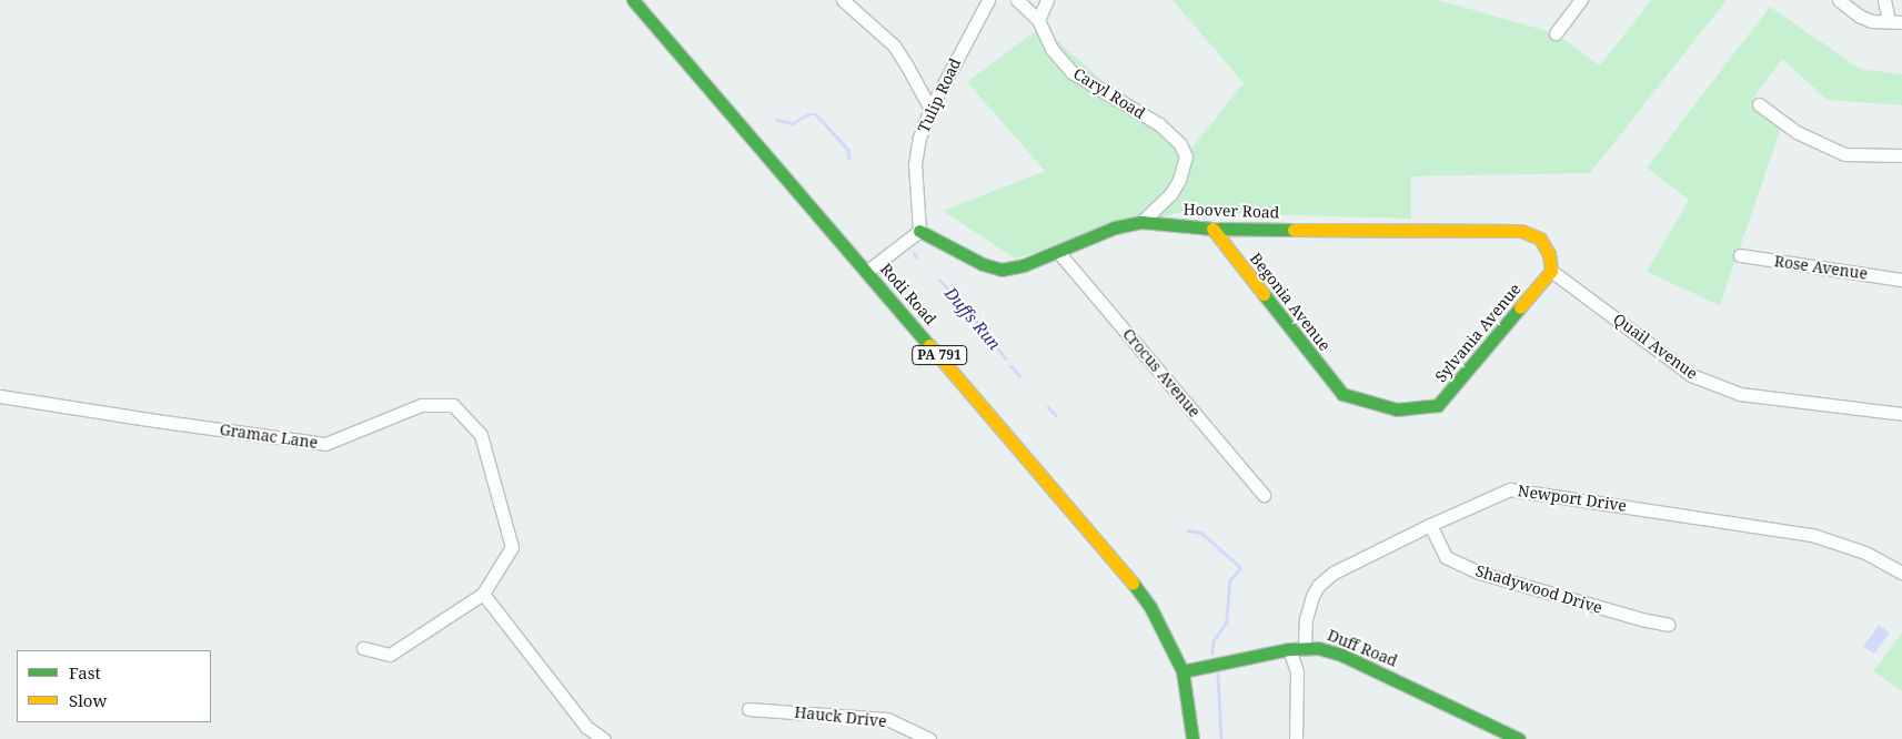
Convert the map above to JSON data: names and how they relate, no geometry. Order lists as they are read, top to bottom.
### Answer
{
  "streets": {
    "street": [
      "Caryl Road",
      "Tulip Road",
      "Hoover Road",
      "Rose Avenue",
      "Rodi Road",
      "Begonia Avenue",
      "Sylvania Avenue",
      "Quail Avenue",
      "PA 791",
      "Crocus Avenue",
      "Gramac Lane",
      "Newport Drive",
      "Shadywood Drive",
      "Duff Road",
      "Hauck Drive"
    ]
  },
  "crossings": [
    ["Caryl Road", "Hoover Road"],
    ["Tulip Road", "Hoover Road"],
    ["Hoover Road", "Begonia Avenue"],
    ["Hoover Road", "Sylvania Avenue"],
    ["Hoover Road", "Quail Avenue"],
    ["Hoover Road", "Crocus Avenue"],
    ["Rodi Road", "Duff Road"],
    ["Begonia Avenue", "Sylvania Avenue"],
    ["Sylvania Avenue", "Quail Avenue"],
    ["Newport Drive", "Shadywood Drive"],
    ["Newport Drive", "Duff Road"]
  ],
  "water": ["Duffs Run"],
  "legend": ["Fast", "Slow"]
}
